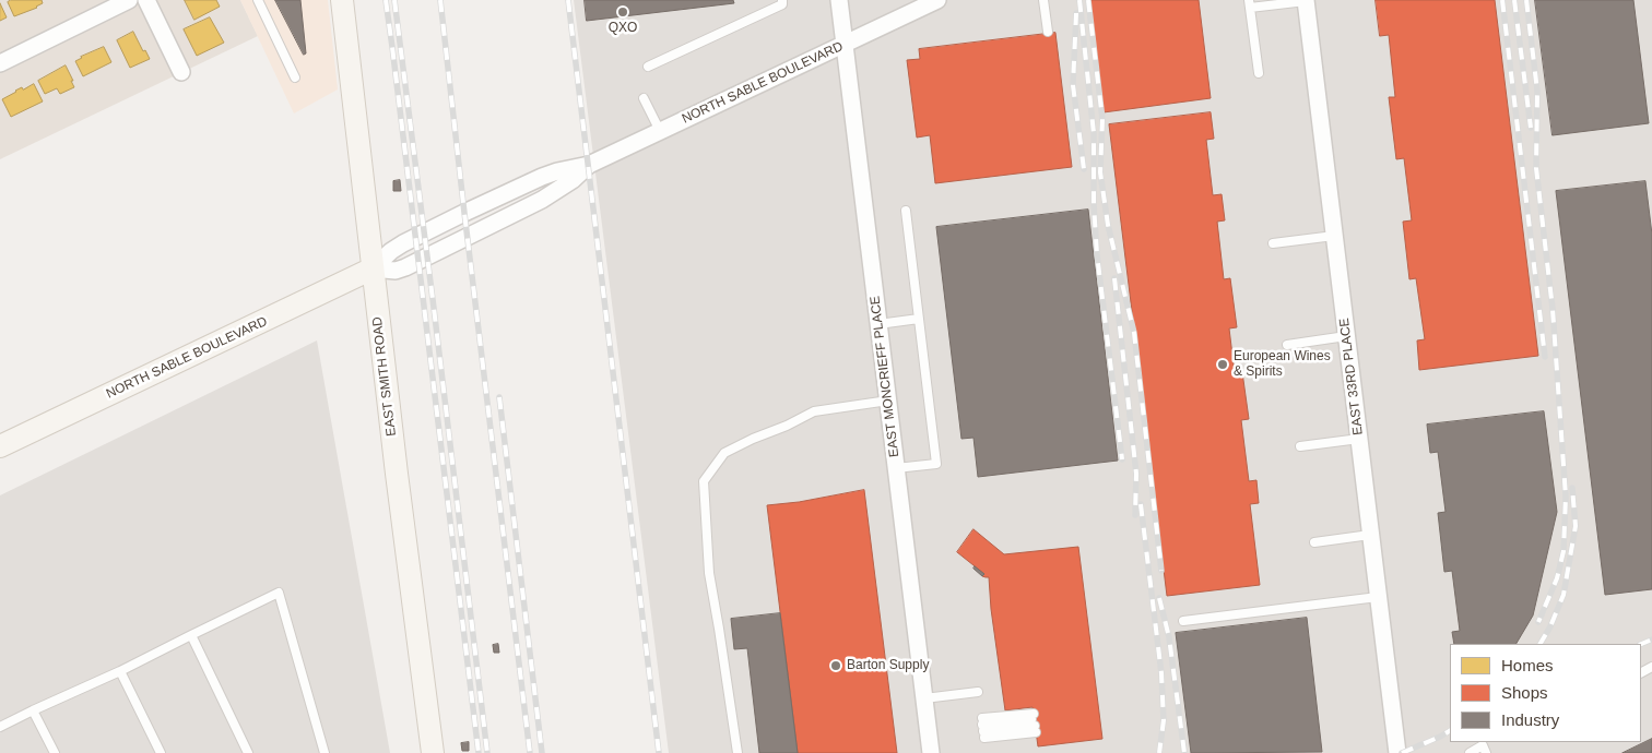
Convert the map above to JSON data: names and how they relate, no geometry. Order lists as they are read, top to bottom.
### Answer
{
  "streets": {
    "street": [
      "NORTH SABLE BOULEVARD",
      "EAST SMITH ROAD",
      "EAST MONCRIEFF PLACE",
      "EAST 33RD PLACE"
    ]
  },
  "crossings": [
    ["NORTH SABLE BOULEVARD", "EAST SMITH ROAD"],
    ["NORTH SABLE BOULEVARD", "EAST MONCRIEFF PLACE"]
  ],
  "places": ["QXO", "European Wines & Spirits", "Barton Supply"],
  "legend": ["Homes", "Shops", "Industry"]
}
